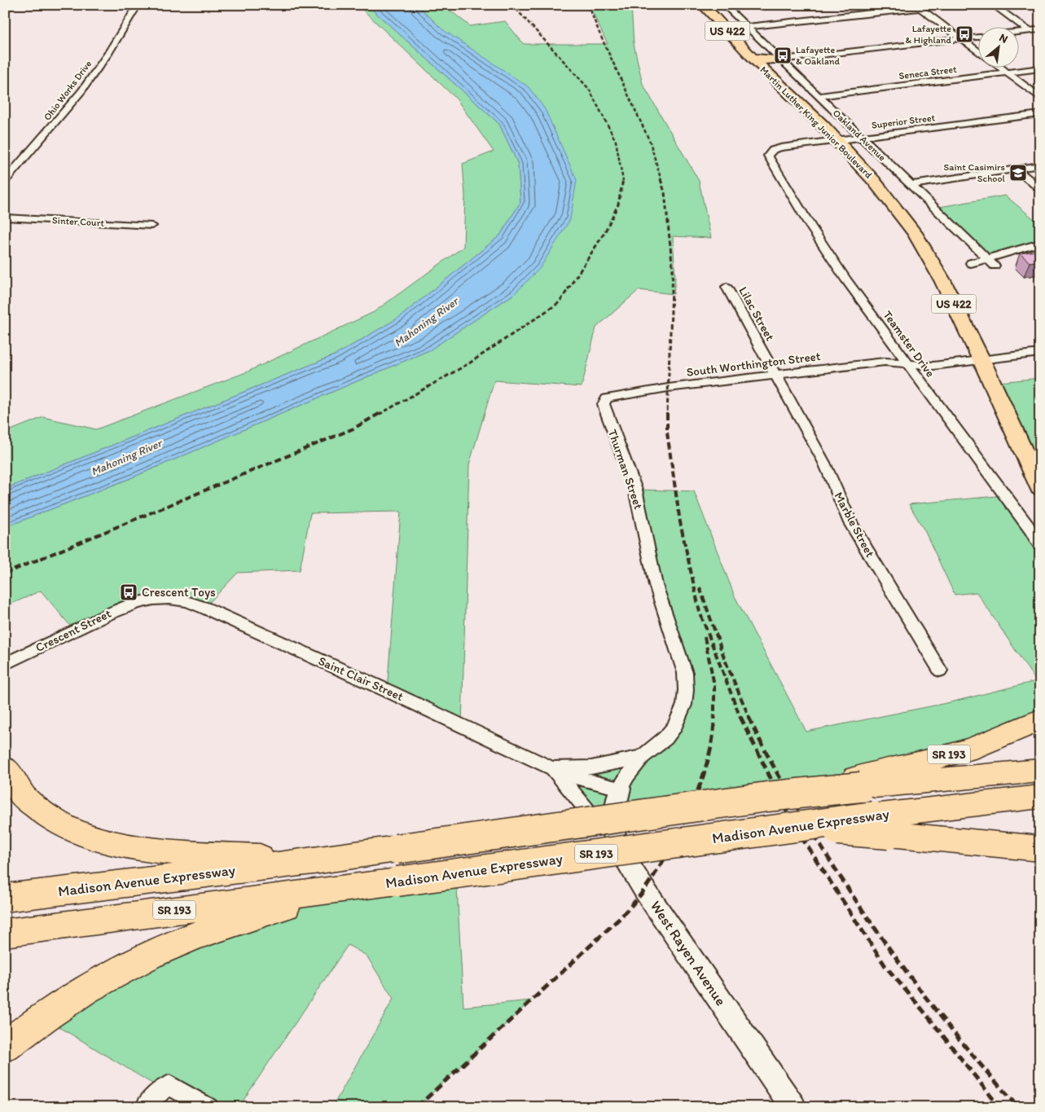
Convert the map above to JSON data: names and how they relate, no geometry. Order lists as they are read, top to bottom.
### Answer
{
  "streets": {
    "highway": ["SR 193", "Madison Avenue Expressway"],
    "main road": ["US 422", "Martin Luther King Junior Boulevard"],
    "street": [
      "Seneca Street",
      "Ohio Works Drive",
      "Superior Street",
      "Oakland Avenue",
      "Sinter Court",
      "Lilac Street",
      "Teamster Drive",
      "South Worthington Street",
      "Thurman Street",
      "Marble Street",
      "Crescent Street",
      "Saint Clair Street",
      "West Rayen Avenue"
    ]
  },
  "crossings": [
    ["Seneca Street", "Oakland Avenue"],
    ["Superior Street", "Martin Luther King Junior Boulevard"],
    ["Superior Street", "Oakland Avenue"],
    ["Superior Street", "Teamster Drive"],
    ["Martin Luther King Junior Boulevard", "South Worthington Street"],
    ["Lilac Street", "South Worthington Street"],
    ["Lilac Street", "Marble Street"],
    ["Teamster Drive", "South Worthington Street"],
    ["South Worthington Street", "Thurman Street"],
    ["South Worthington Street", "Marble Street"],
    ["Crescent Street", "Saint Clair Street"],
    ["Saint Clair Street", "West Rayen Avenue"],
    ["SR 193", "Madison Avenue Expressway"]
  ],
  "water": ["Mahoning River"],
  "places": {
    "bus stop": ["Lafayette & Highland", "Lafayette & Oakland", "Crescent Toys"],
    "school or university": ["Saint Casimirs School"]
  },
  "north": "top right"
}
